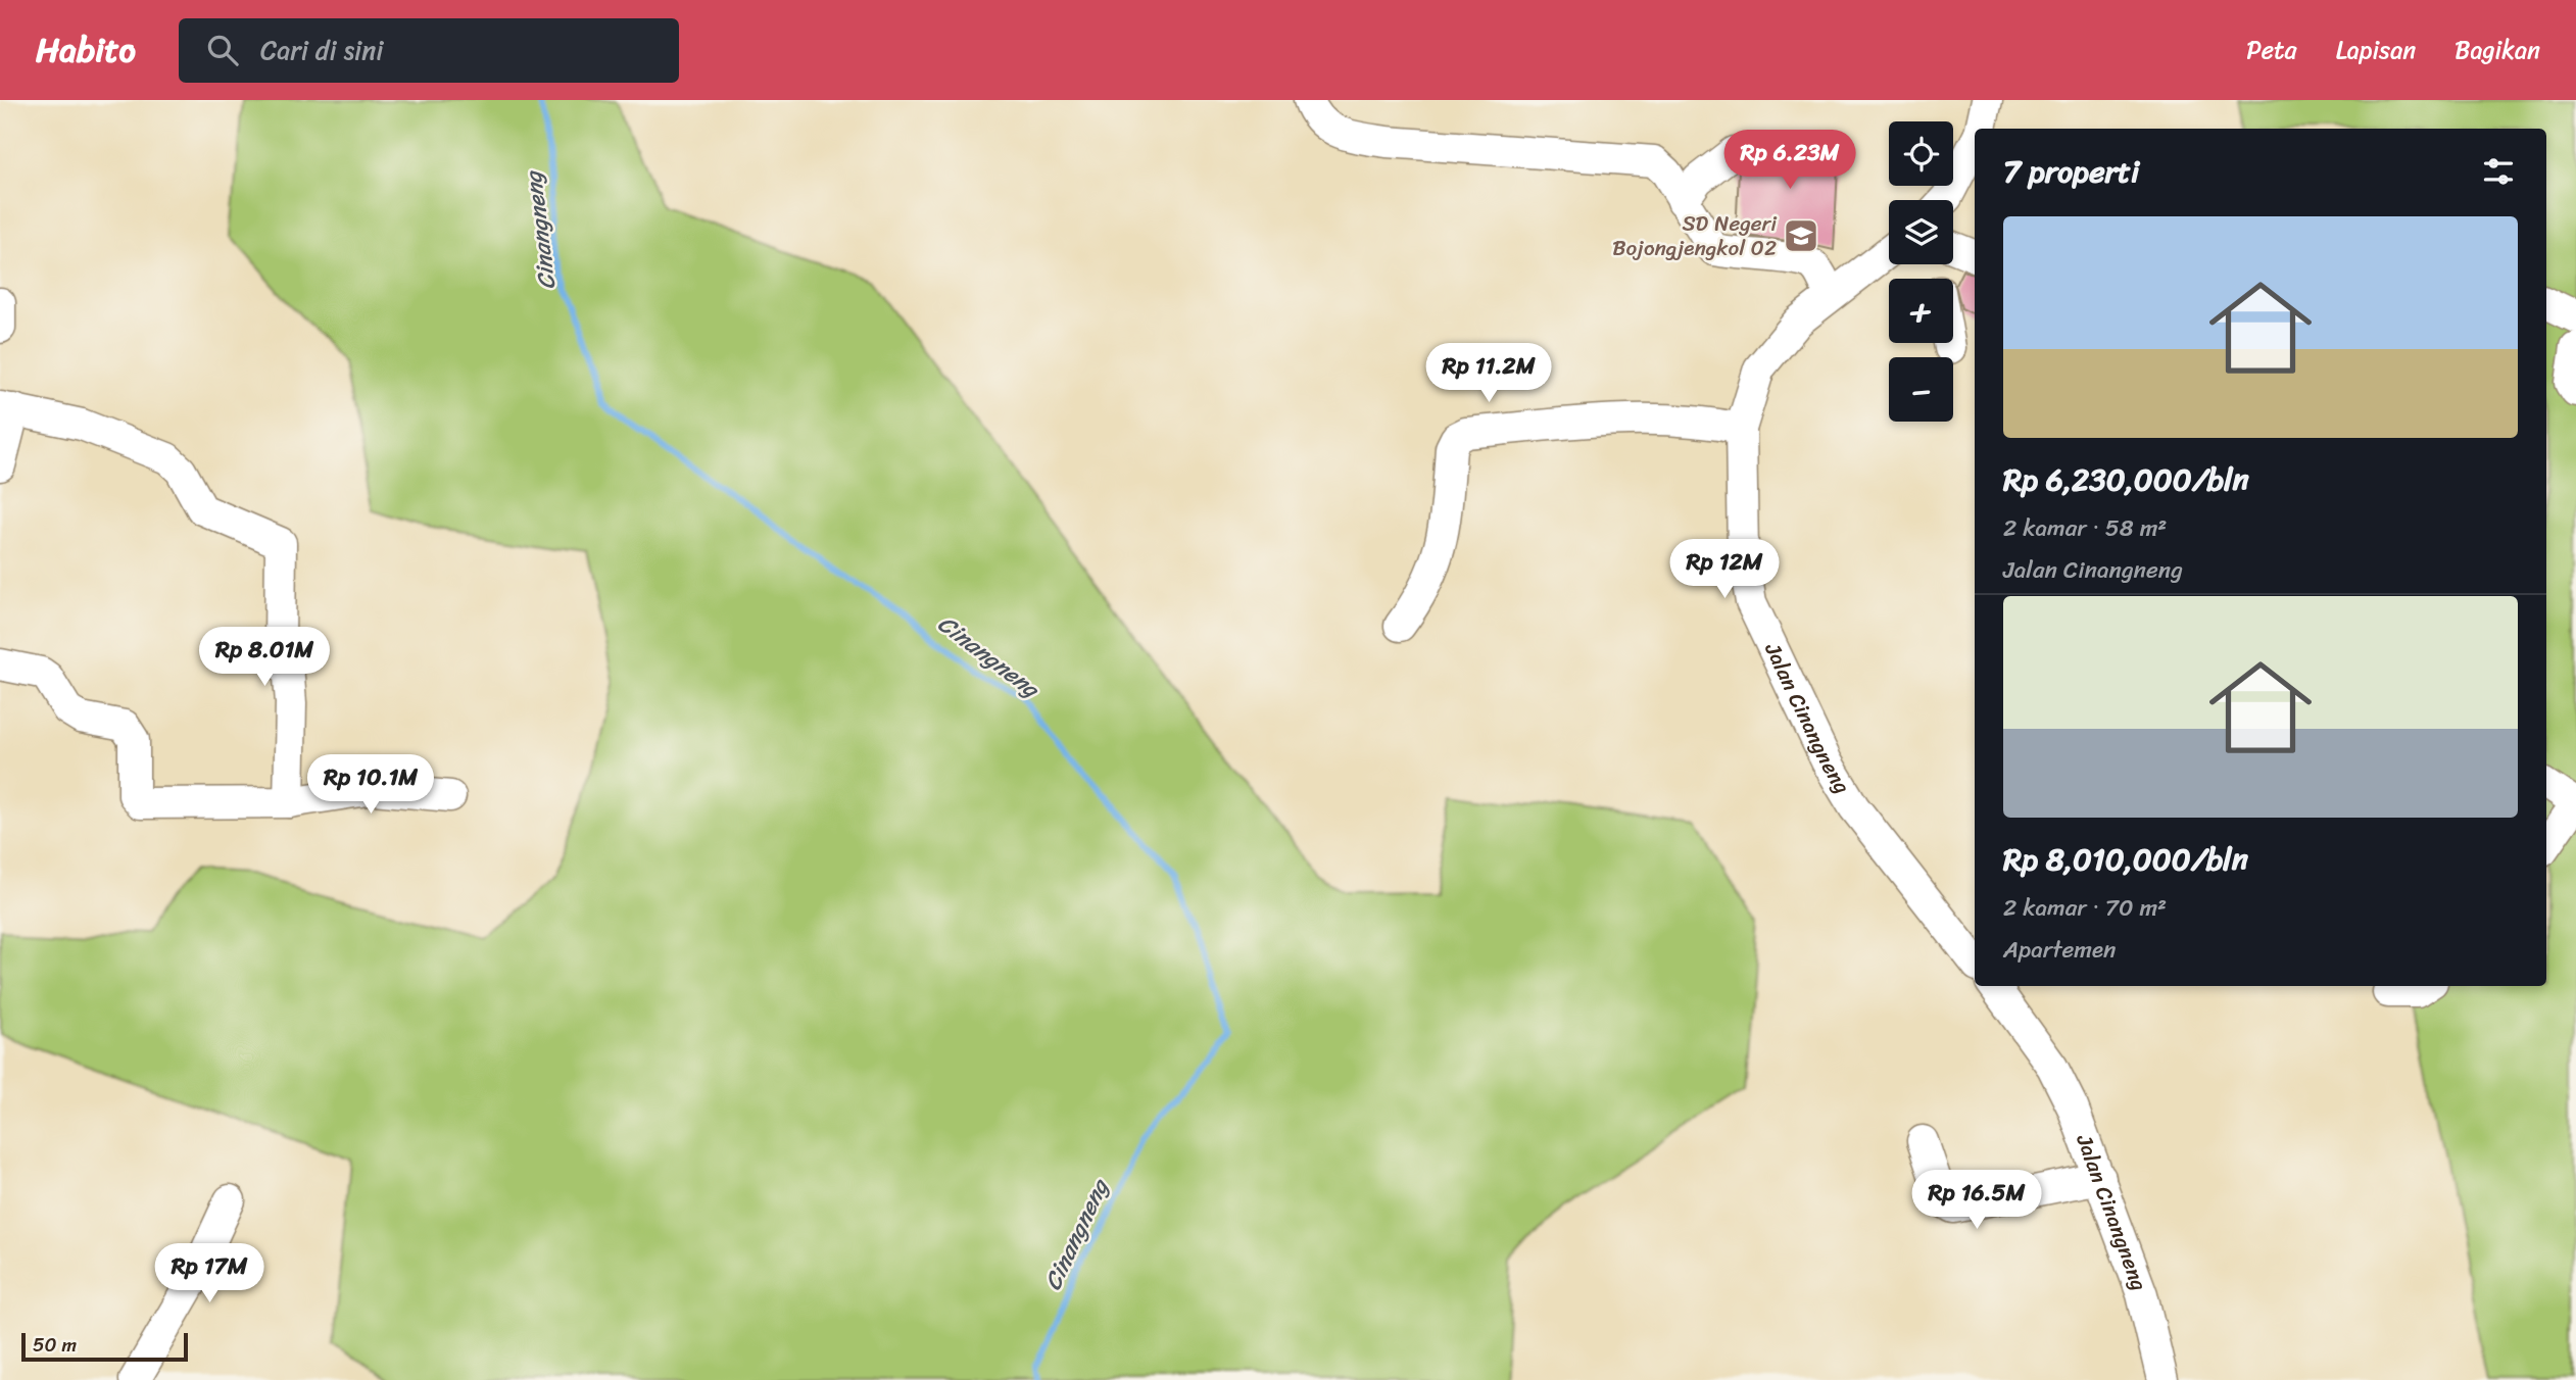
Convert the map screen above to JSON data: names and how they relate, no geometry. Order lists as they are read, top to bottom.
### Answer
{
  "streets": {
    "street": ["Jalan Cinangneng"]
  },
  "water": ["Cinangneng"],
  "places": {
    "school or university": ["SD Negeri Bojongjengkol 02"]
  },
  "scale_bar": "50 m",
  "page": {
    "header": "Habito",
    "search": "Cari di sini",
    "nav": ["Peta", "Lapisan", "Bagikan"],
    "map_buttons": ["+", "−"],
    "heading": "7 properti",
    "price": [
      "Rp 6.23M",
      "Rp 11.2M",
      "Rp 12M",
      "Rp 8.01M",
      "Rp 10.1M",
      "Rp 16.5M",
      "Rp 17M"
    ],
    "list": [
      {
        "name": "Rp 6,230,000/bln",
        "note": "2 kamar · 58 m² · Jalan Cinangneng"
      },
      {
        "name": "Rp 8,010,000/bln",
        "note": "2 kamar · 70 m² · Apartemen"
      }
    ],
    "scale": "50 m"
  }
}
